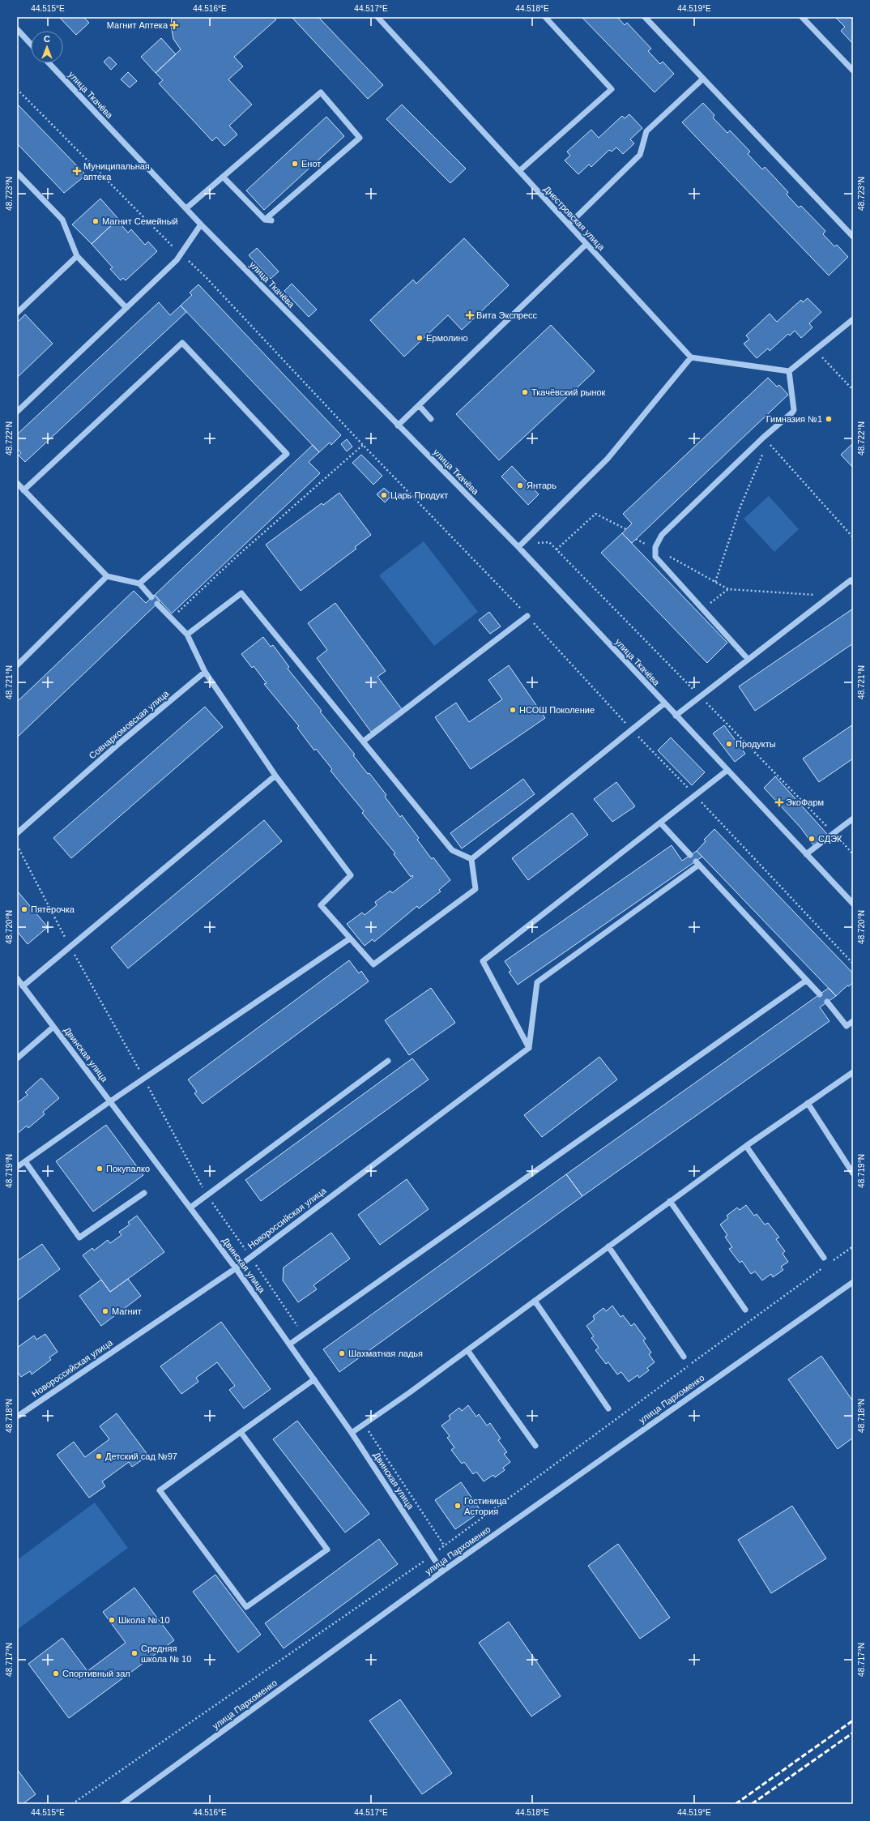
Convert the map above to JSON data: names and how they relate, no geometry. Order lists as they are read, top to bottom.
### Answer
{
  "streets": {
    "street": [
      "улица Ткачёва",
      "Днестровская улица",
      "Совнаркомовская улица",
      "Двинская улица",
      "Новороссийская улица",
      "улица Пархоменко"
    ]
  },
  "crossings": [
    ["Двинская улица", "Новороссийская улица"],
    ["Двинская улица", "улица Пархоменко"]
  ],
  "places": {
    "health": [
      "Магнит Аптека",
      "Муниципальная аптека",
      "Вита Экспресс",
      "ЭкоФарм"
    ],
    "other": [
      "Енот",
      "Магнит Семейный",
      "Ермолино",
      "Ткачёвский рынок",
      "Гимназия №1",
      "Янтарь",
      "Царь Продукт",
      "НСОШ Поколение",
      "Продукты",
      "СДЭК",
      "Пятёрочка",
      "Покупалко",
      "Магнит",
      "Шахматная ладья",
      "Детский сад №97",
      "Гостиница Астория",
      "Школа № 10",
      "Средняя школа № 10",
      "Спортивный зал"
    ]
  },
  "north": "top",
  "coordinates": [
    "44.515°E",
    "44.516°E",
    "44.517°E",
    "44.518°E",
    "44.519°E",
    "48.723°N",
    "48.722°N",
    "48.721°N",
    "48.720°N",
    "48.719°N",
    "48.718°N",
    "48.717°N"
  ]
}
